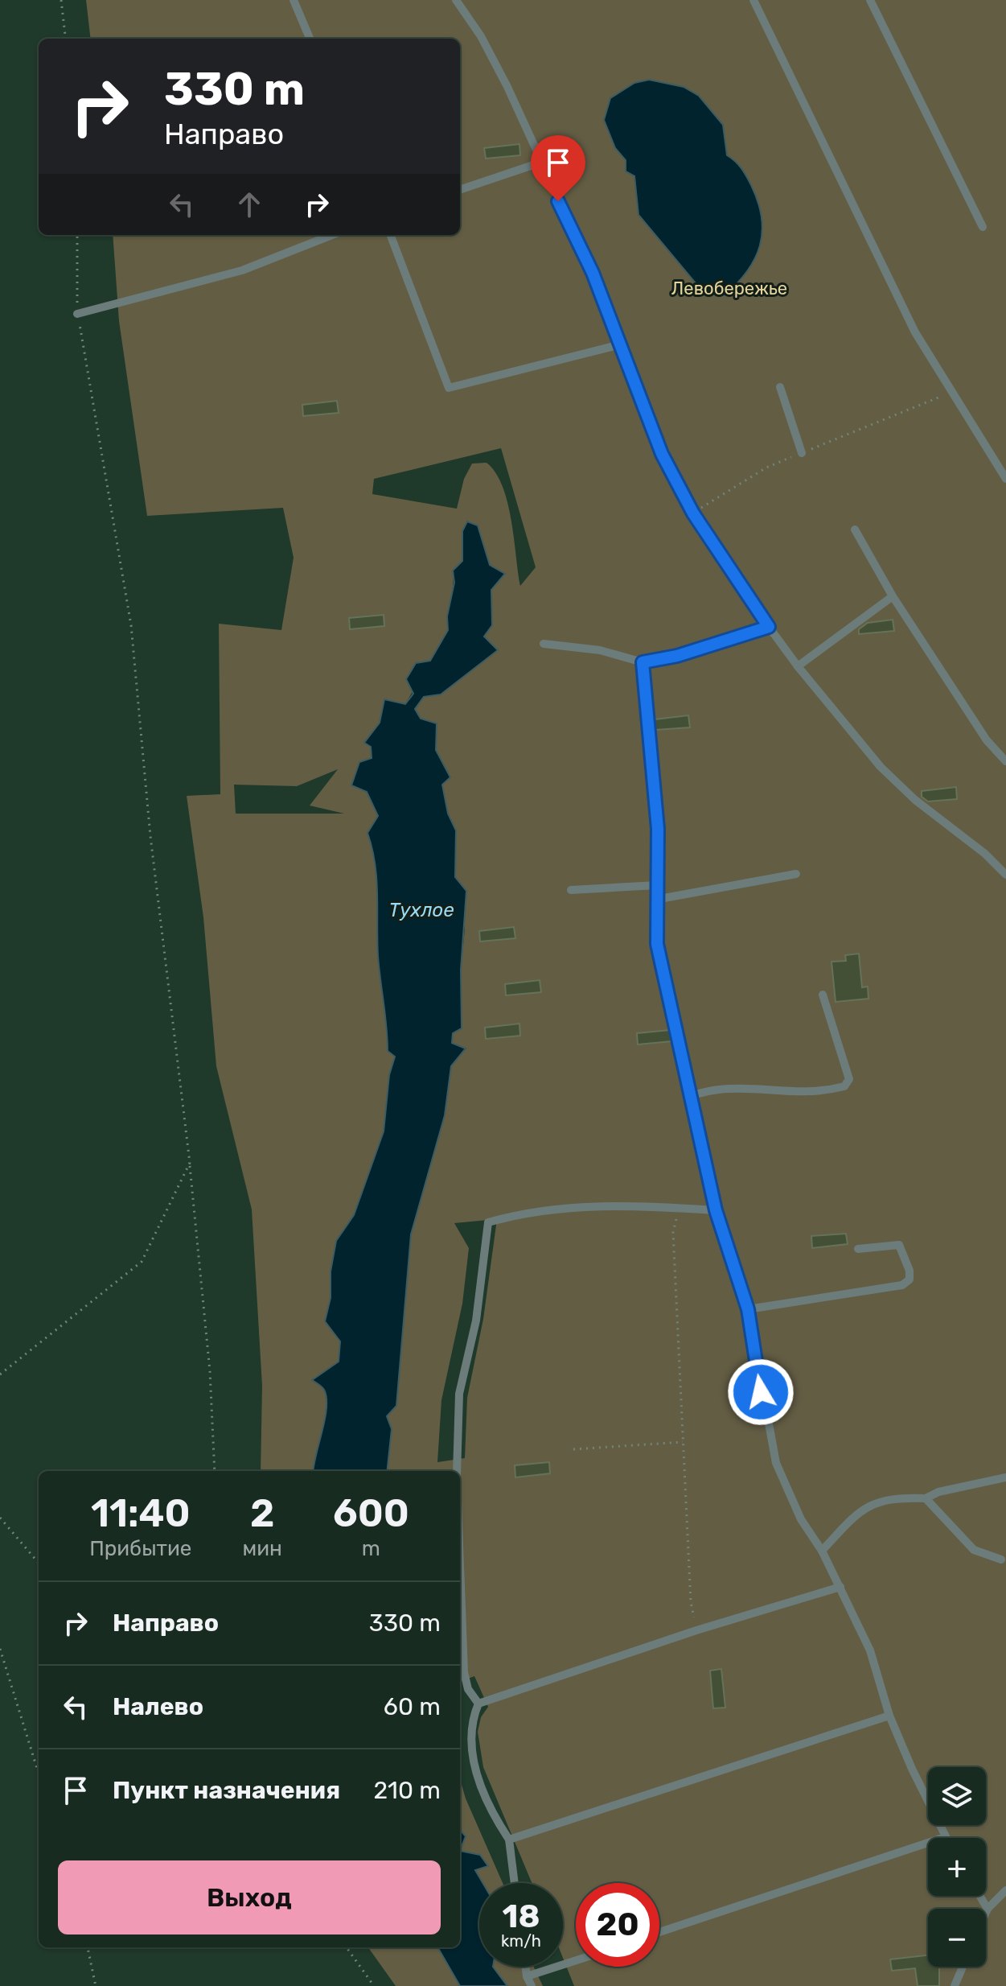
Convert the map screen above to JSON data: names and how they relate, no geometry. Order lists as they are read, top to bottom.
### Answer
{
  "water": ["Тухлое"],
  "parks": ["Левобережье"],
  "page": {
    "turn": ["330 m", "Направо"],
    "eta": [
      "11:40",
      "Прибытие",
      "2",
      "мин",
      "600",
      "m"
    ],
    "list": [
      {
        "name": "Направо",
        "value": "330 m"
      },
      {
        "name": "Налево",
        "value": "60 m"
      },
      {
        "name": "Пункт назначения",
        "value": "210 m"
      }
    ],
    "map_buttons": ["+", "−"],
    "buttons": "Выход",
    "speed": "18 km/h",
    "limit": "20"
  }
}
